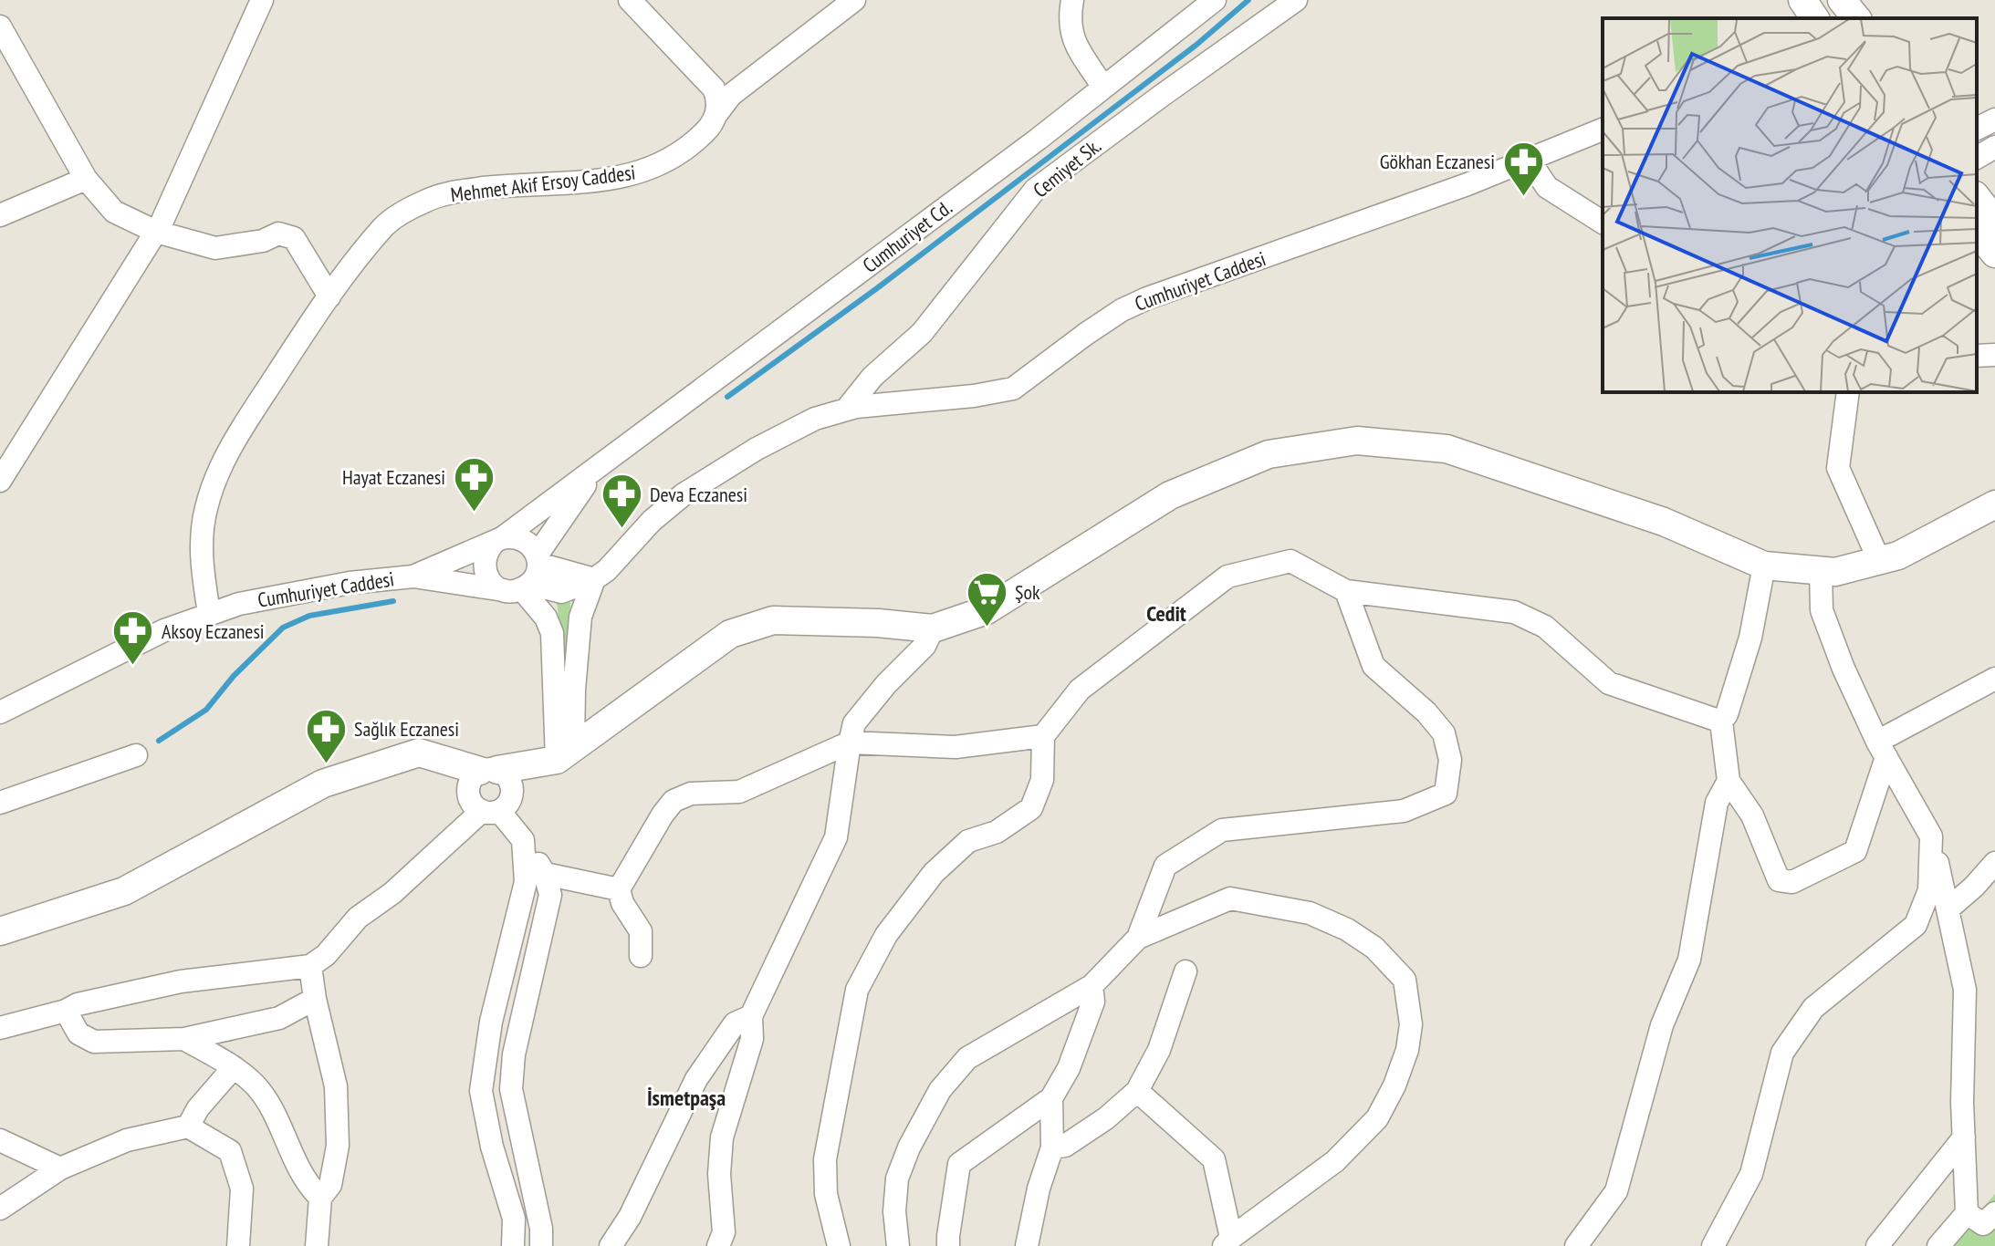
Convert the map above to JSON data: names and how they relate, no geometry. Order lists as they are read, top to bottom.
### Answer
{
  "streets": {
    "street": [
      "Cemiyet Sk.",
      "Mehmet Akif Ersoy Caddesi",
      "Cumhuriyet Cd.",
      "Cumhuriyet Caddesi"
    ]
  },
  "crossings": [
    ["Cemiyet Sk.", "Cumhuriyet Caddesi"],
    ["Mehmet Akif Ersoy Caddesi", "Cumhuriyet Caddesi"],
    ["Cumhuriyet Cd.", "Cumhuriyet Caddesi"]
  ],
  "districts": ["Cedit", "İsmetpaşa"],
  "places": {
    "pharmacy": [
      "Gökhan Eczanesi",
      "Hayat Eczanesi",
      "Deva Eczanesi",
      "Aksoy Eczanesi",
      "Sağlık Eczanesi"
    ],
    "supermarket": ["Şok"]
  }
}
